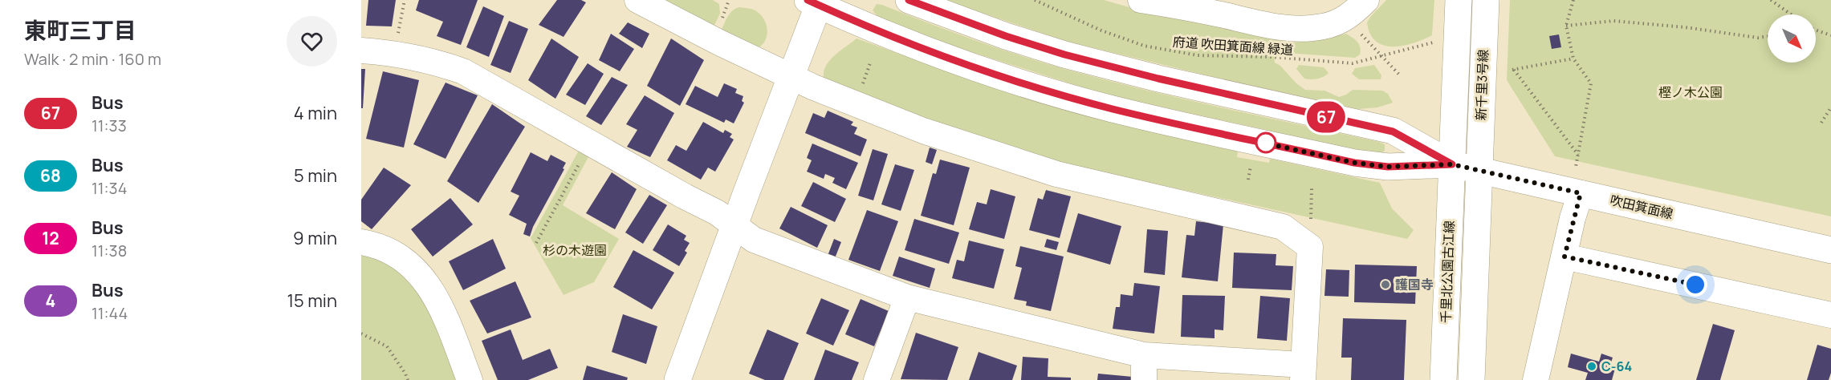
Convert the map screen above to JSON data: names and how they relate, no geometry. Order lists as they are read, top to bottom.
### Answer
{
  "streets": {
    "main road": ["新千里3号線", "吹田箕面線", "千里北公園古江線"],
    "path": ["府道 吹田箕面線 緑道"]
  },
  "crossings": [
    ["新千里3号線", "吹田箕面線"],
    ["新千里3号線", "千里北公園古江線"],
    ["吹田箕面線", "千里北公園古江線"]
  ],
  "parks": ["樫ノ木公園", "杉の木遊園"],
  "places": ["護国寺", "C-64"],
  "lines": ["bus line 67"],
  "north": "bottom right",
  "page": {
    "heading": ["東町三丁目", "Walk · 2 min · 160 m"],
    "on_map": "67",
    "list": [
      {
        "mark": "67",
        "name": "Bus",
        "note": "11:33",
        "value": "4 min"
      },
      {
        "mark": "68",
        "name": "Bus",
        "note": "11:34",
        "value": "5 min"
      },
      {
        "mark": "12",
        "name": "Bus",
        "note": "11:38",
        "value": "9 min"
      },
      {
        "mark": "4",
        "name": "Bus",
        "note": "11:44",
        "value": "15 min"
      }
    ]
  }
}
